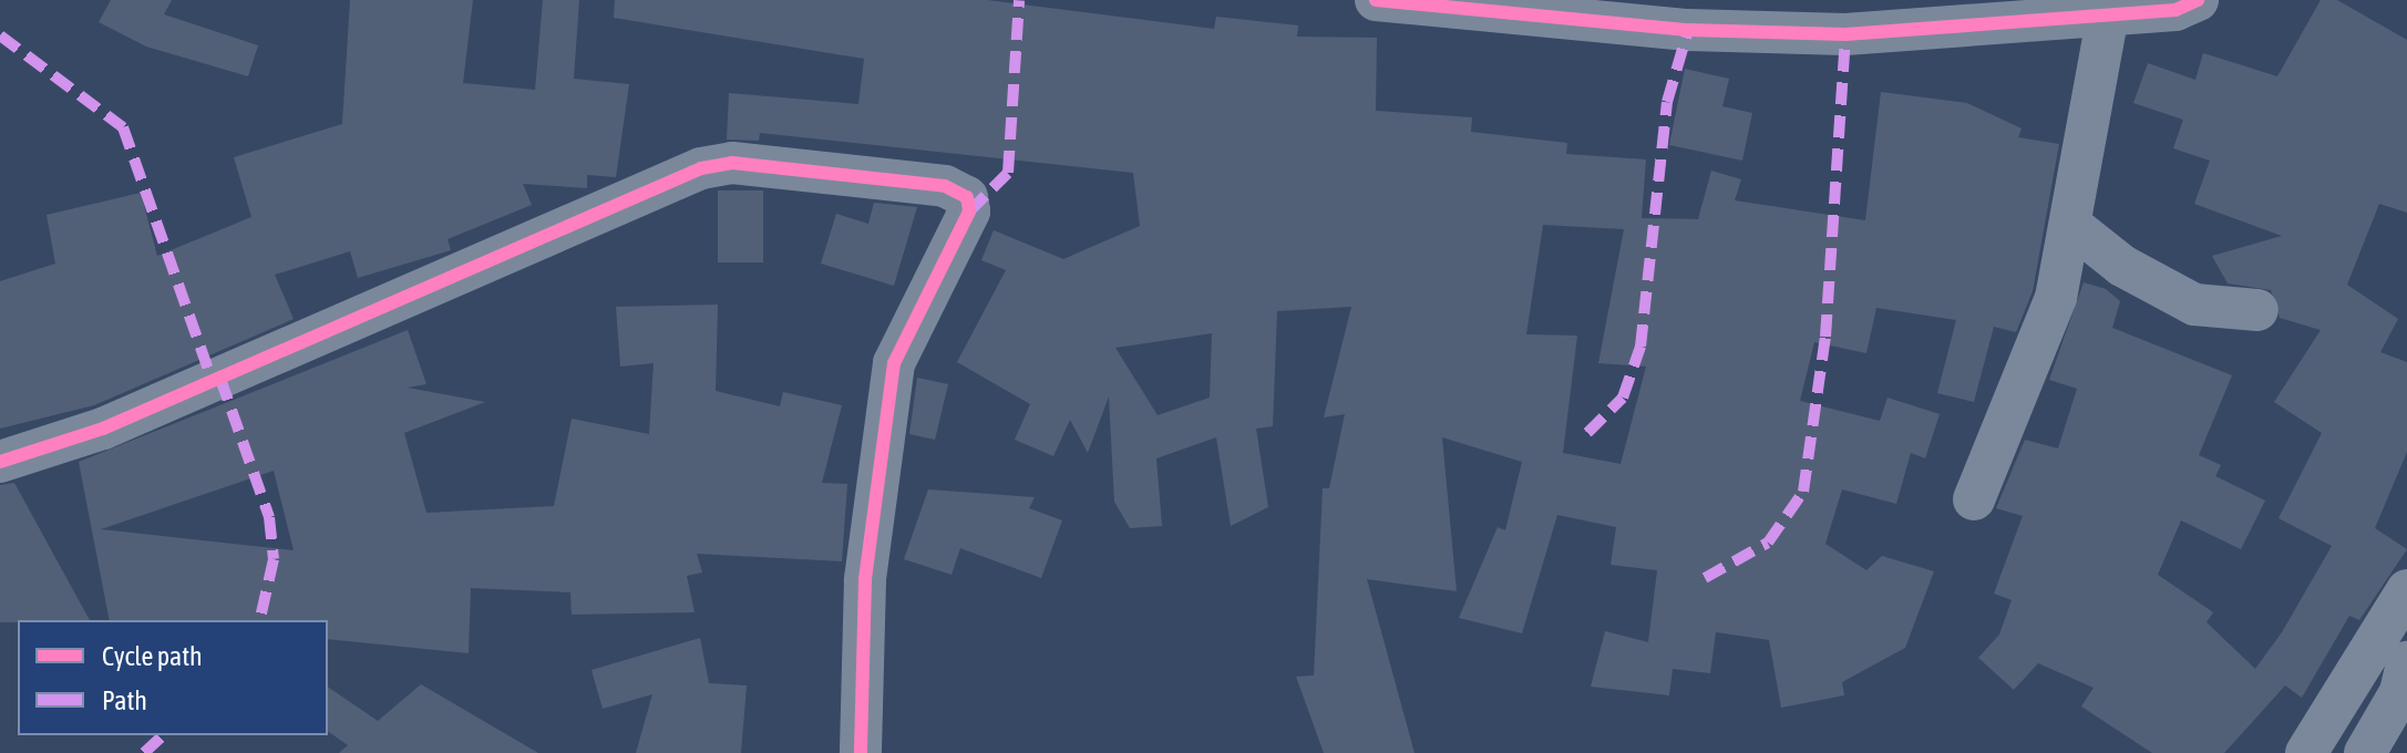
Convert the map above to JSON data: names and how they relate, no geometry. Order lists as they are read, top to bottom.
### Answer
{
  "legend": ["Cycle path", "Path"]
}
